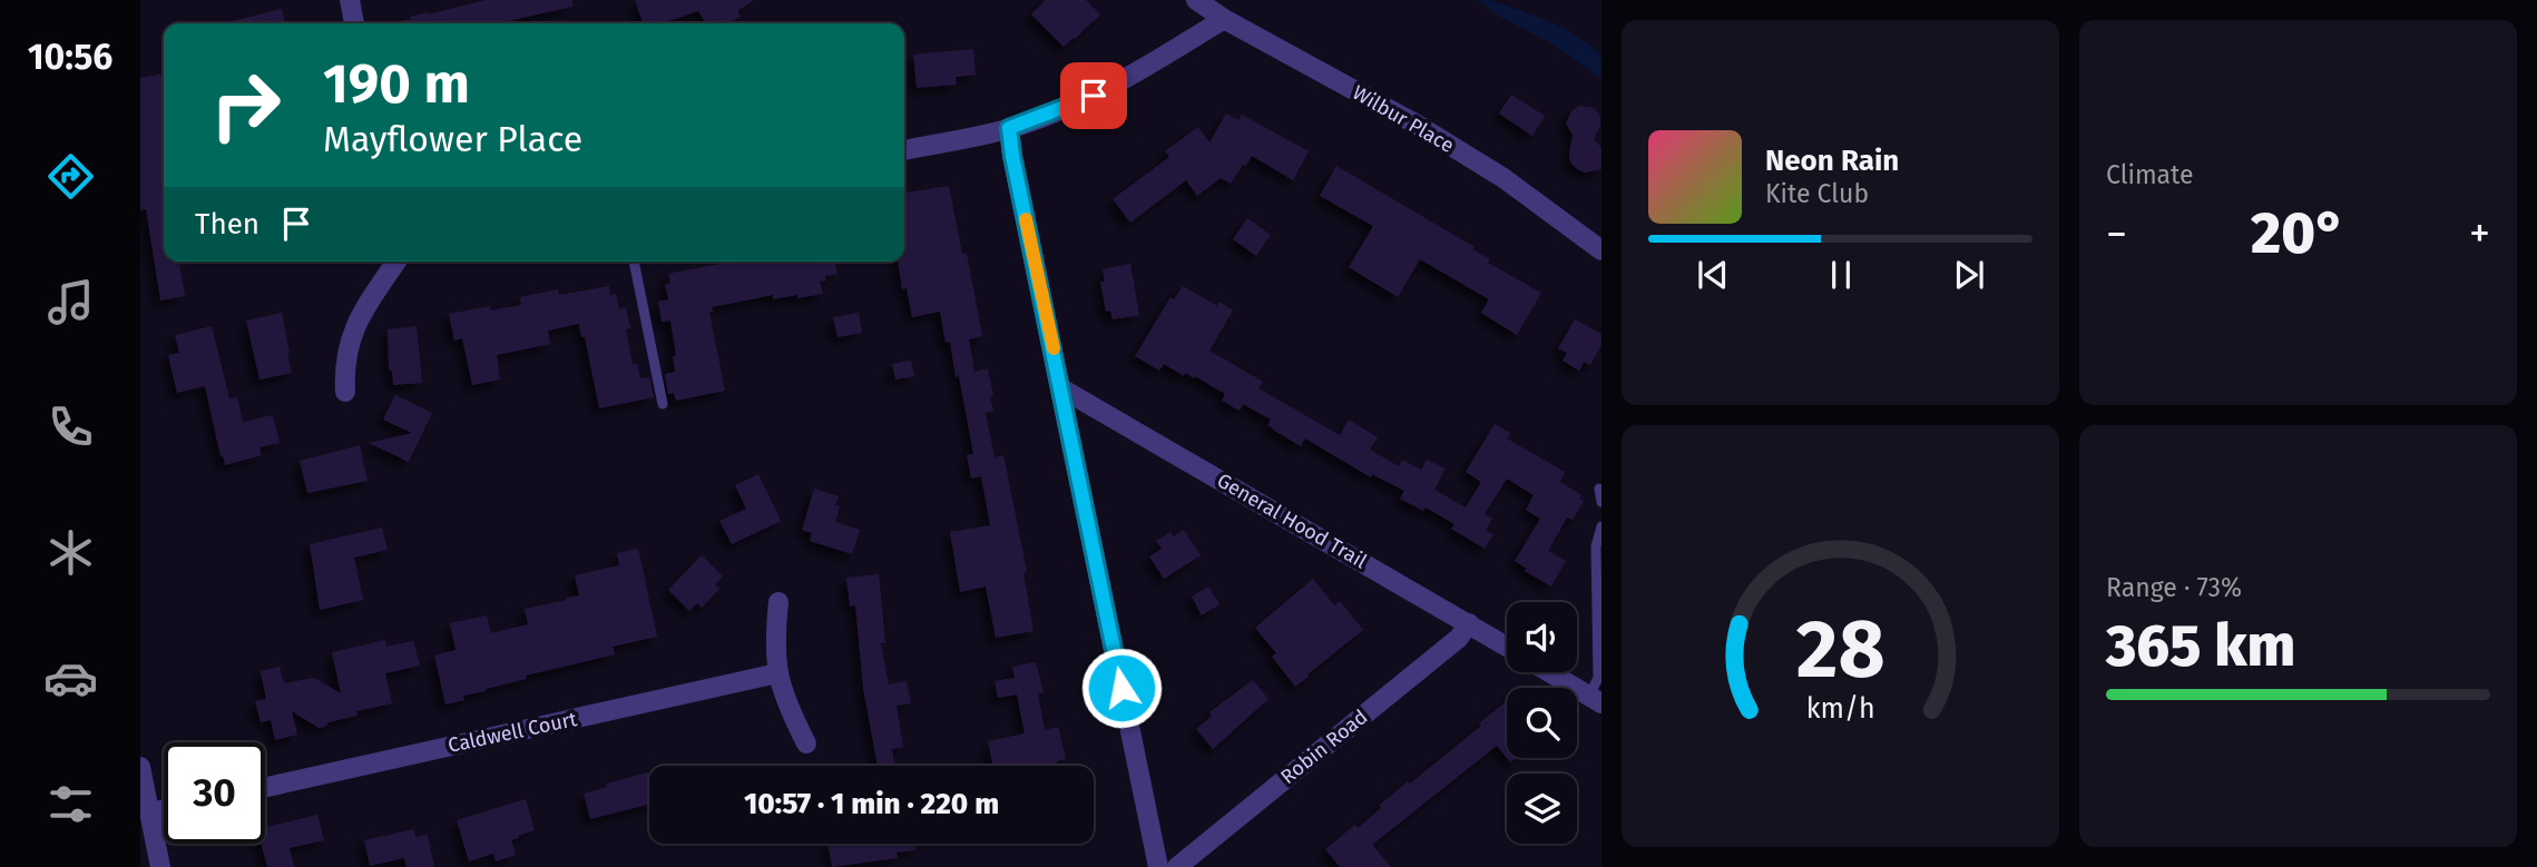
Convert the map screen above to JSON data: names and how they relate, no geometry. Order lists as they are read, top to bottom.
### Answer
{
  "streets": {
    "street": [
      "Wilbur Place",
      "General Hood Trail",
      "Caldwell Court",
      "Robin Road"
    ]
  },
  "crossings": [
    ["General Hood Trail", "Robin Road"]
  ],
  "page": {
    "tabs": "10:56",
    "tile": [
      "Climate",
      ["Range · 73%", "365 km"]
    ],
    "turn": ["190 m", "Mayflower Place"],
    "song": ["Neon Rain", "Kite Club"],
    "then": "Then",
    "heat": ["−", "20°", "+"],
    "limit": "30",
    "trip": "10:57 · 1 min · 220 m",
    "gauge": ["28", "km/h"]
  }
}
